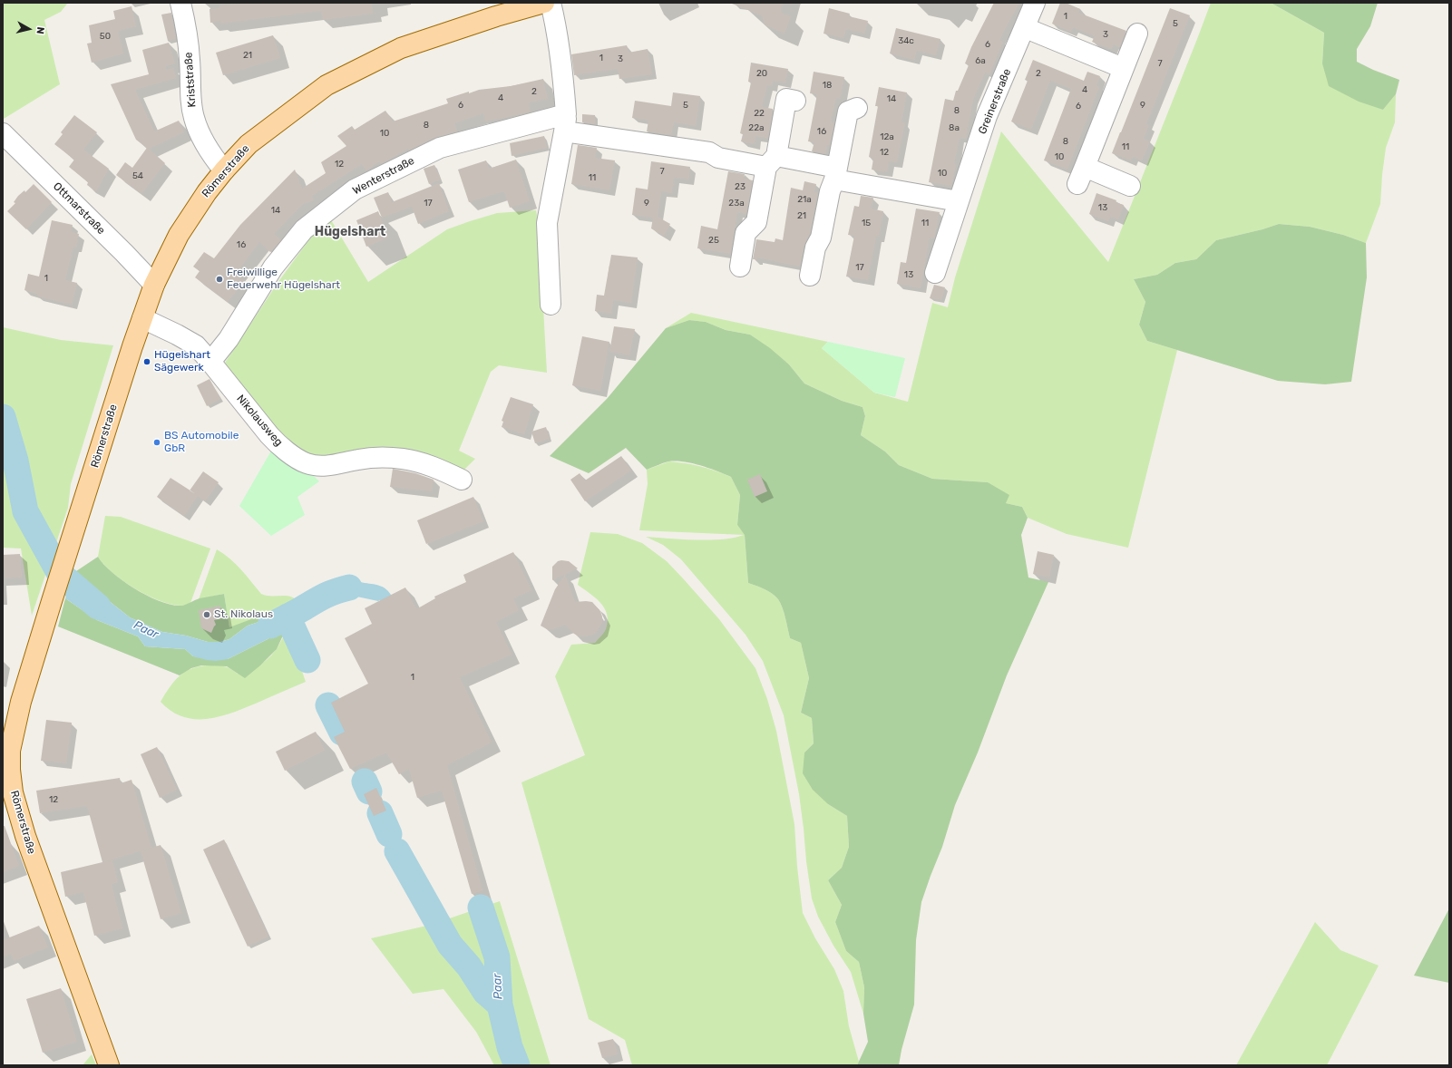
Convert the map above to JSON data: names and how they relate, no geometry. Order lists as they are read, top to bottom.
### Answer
{
  "streets": {
    "main road": ["Römerstraße"],
    "street": [
      "Kriststraße",
      "Greinerstraße",
      "Wenterstraße",
      "Ottmarstraße",
      "Nikolausweg"
    ]
  },
  "crossings": [
    ["Kriststraße", "Römerstraße"],
    ["Römerstraße", "Ottmarstraße"],
    ["Römerstraße", "Nikolausweg"],
    ["Wenterstraße", "Nikolausweg"]
  ],
  "districts": ["Hügelshart"],
  "water": ["Paar"],
  "places": [
    "Freiwillige Feuerwehr Hügelshart",
    "Hügelshart Sägewerk",
    "BS Automobile GbR",
    "St. Nikolaus"
  ],
  "house_numbers": [
    "1",
    "5",
    "3",
    "50",
    "34c",
    "6",
    "21",
    "1",
    "3",
    "6a",
    "7",
    "20",
    "2",
    "18",
    "4",
    "2",
    "4",
    "14",
    "6",
    "5",
    "9",
    "6",
    "8",
    "22",
    "8",
    "22a",
    "8a",
    "16",
    "10",
    "12a",
    "8",
    "11",
    "12",
    "10",
    "12",
    "7",
    "10",
    "54",
    "11",
    "23",
    "21a",
    "17",
    "9",
    "23a",
    "13",
    "14",
    "21",
    "15",
    "11",
    "25",
    "16",
    "17",
    "13",
    "1",
    "1",
    "12"
  ],
  "north": "right"
}
